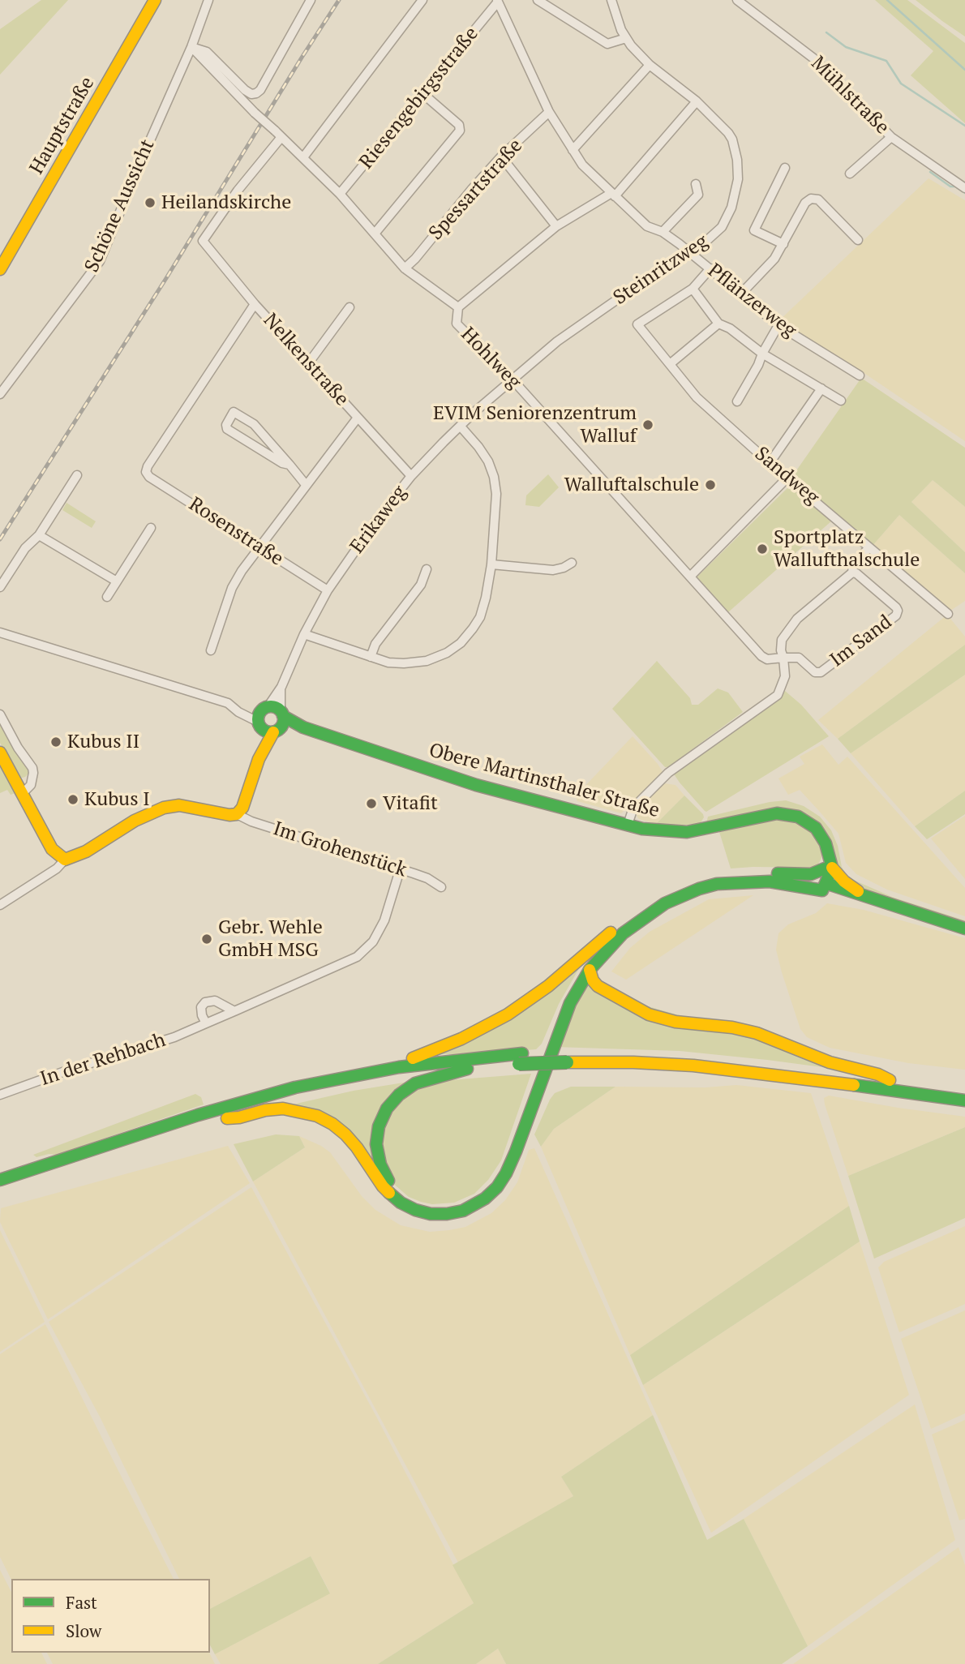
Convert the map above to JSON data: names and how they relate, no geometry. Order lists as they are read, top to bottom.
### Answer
{
  "streets": {
    "main road": ["Hauptstraße", "Obere Martinsthaler Straße"],
    "street": [
      "Mühlstraße",
      "Riesengebirgsstraße",
      "Spessartstraße",
      "Schöne Aussicht",
      "Steinritzweg",
      "Pflänzerweg",
      "Hohlweg",
      "Nelkenstraße",
      "Sandweg",
      "Erikaweg",
      "Rosenstraße",
      "Im Sand",
      "Im Grohenstück",
      "In der Rehbach"
    ]
  },
  "crossings": [
    ["Riesengebirgsstraße", "Pflänzerweg"],
    ["Riesengebirgsstraße", "Hohlweg"],
    ["Spessartstraße", "Pflänzerweg"],
    ["Spessartstraße", "Hohlweg"],
    ["Schöne Aussicht", "Hohlweg"],
    ["Steinritzweg", "Pflänzerweg"],
    ["Steinritzweg", "Hohlweg"],
    ["Steinritzweg", "Erikaweg"],
    ["Hohlweg", "Nelkenstraße"],
    ["Hohlweg", "Erikaweg"],
    ["Hohlweg", "Im Sand"],
    ["Nelkenstraße", "Erikaweg"],
    ["Nelkenstraße", "Rosenstraße"],
    ["Erikaweg", "Rosenstraße"],
    ["Erikaweg", "Obere Martinsthaler Straße"],
    ["Im Grohenstück", "In der Rehbach"]
  ],
  "places": [
    "Heilandskirche",
    "EVIM Seniorenzentrum Walluf",
    "Walluftalschule",
    "Sportplatz Wallufthalschule",
    "Kubus II",
    "Kubus I",
    "Vitafit",
    "Gebr. Wehle GmbH MSG"
  ],
  "legend": ["Fast", "Slow"]
}
